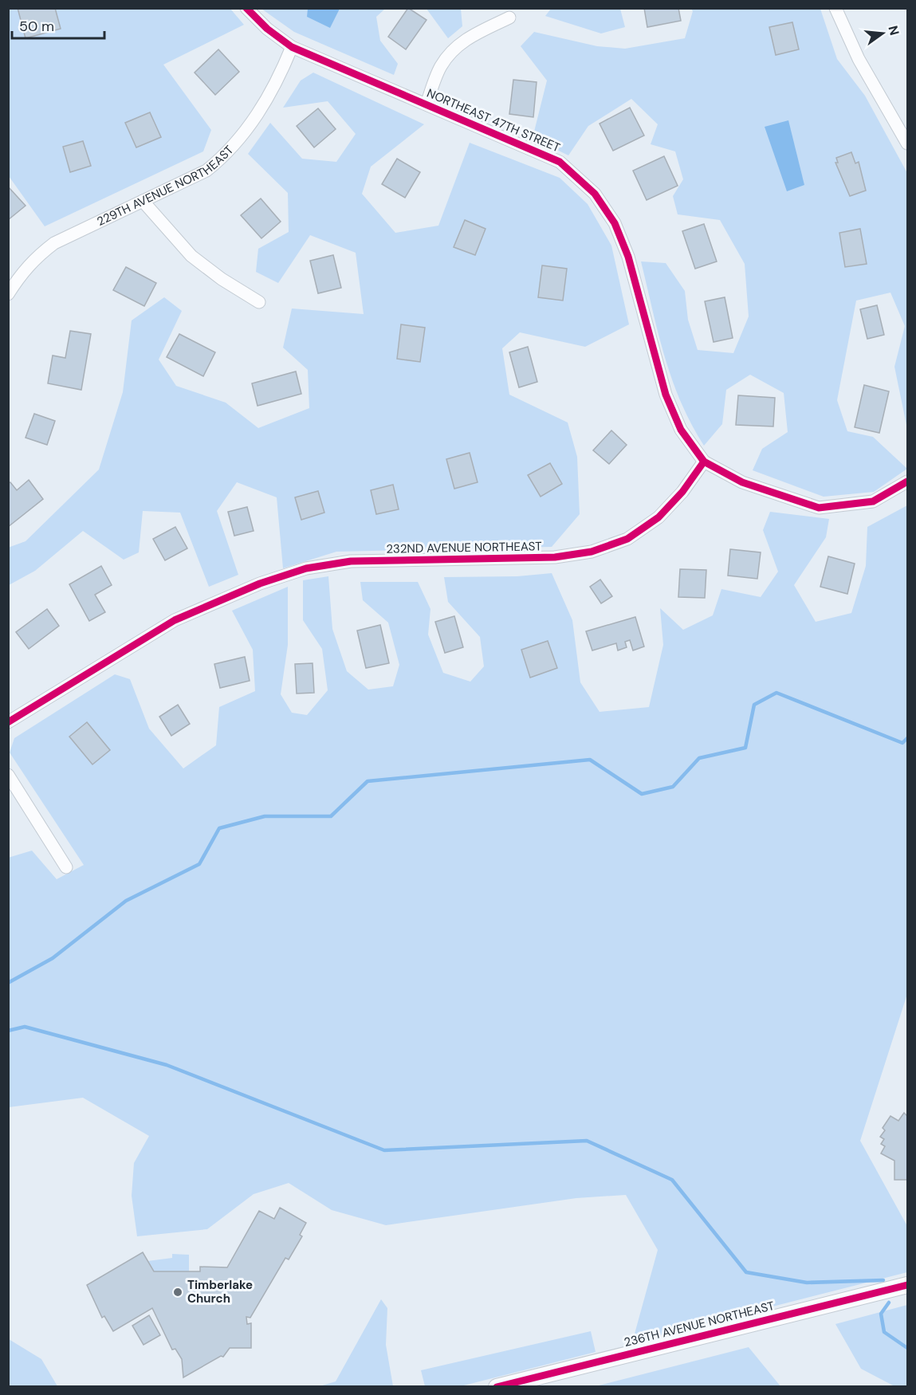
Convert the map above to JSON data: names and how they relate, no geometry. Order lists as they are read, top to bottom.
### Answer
{
  "streets": {
    "street": [
      "NORTHEAST 47TH STREET",
      "229TH AVENUE NORTHEAST",
      "232ND AVENUE NORTHEAST",
      "236TH AVENUE NORTHEAST"
    ]
  },
  "crossings": [
    ["NORTHEAST 47TH STREET", "229TH AVENUE NORTHEAST"],
    ["NORTHEAST 47TH STREET", "232ND AVENUE NORTHEAST"]
  ],
  "places": ["Timberlake Church"],
  "scale_bar": "50 m",
  "north": "right"
}
